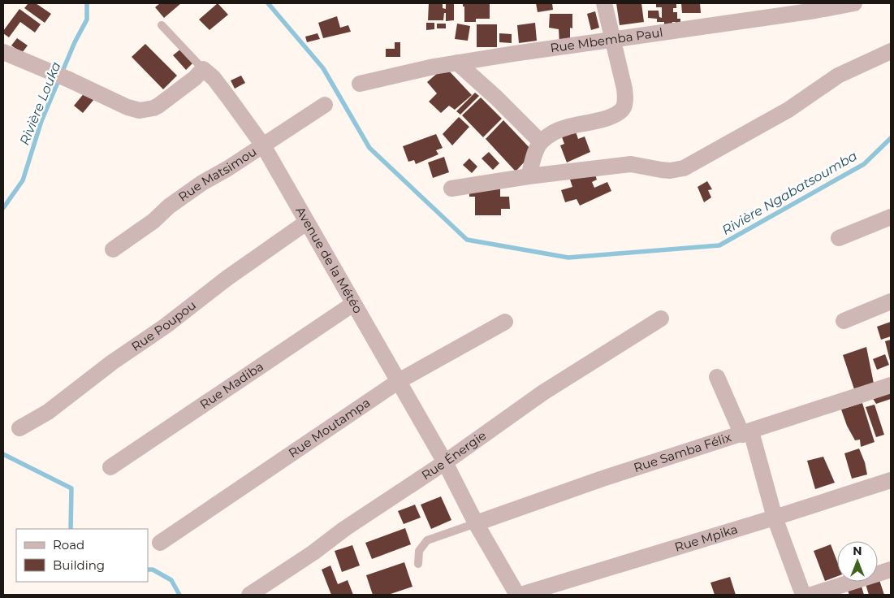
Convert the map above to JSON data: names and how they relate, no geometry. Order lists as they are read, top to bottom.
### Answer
{
  "streets": {
    "street": [
      "Rue Mbemba Paul",
      "Rue Matsimou",
      "Avenue de la Météo",
      "Rue Poupou",
      "Rue Madiba",
      "Rue Moutampa",
      "Rue Samba Félix",
      "Rue Énergie",
      "Rue Mpika"
    ]
  },
  "crossings": [
    ["Rue Matsimou", "Avenue de la Météo"],
    ["Avenue de la Météo", "Rue Poupou"],
    ["Avenue de la Météo", "Rue Madiba"],
    ["Avenue de la Météo", "Rue Moutampa"],
    ["Avenue de la Météo", "Rue Samba Félix"],
    ["Avenue de la Météo", "Rue Énergie"]
  ],
  "water": ["Rivière Louka", "Rivière Ngabatsoumba"],
  "legend": ["Road", "Building"],
  "north": "top"
}
